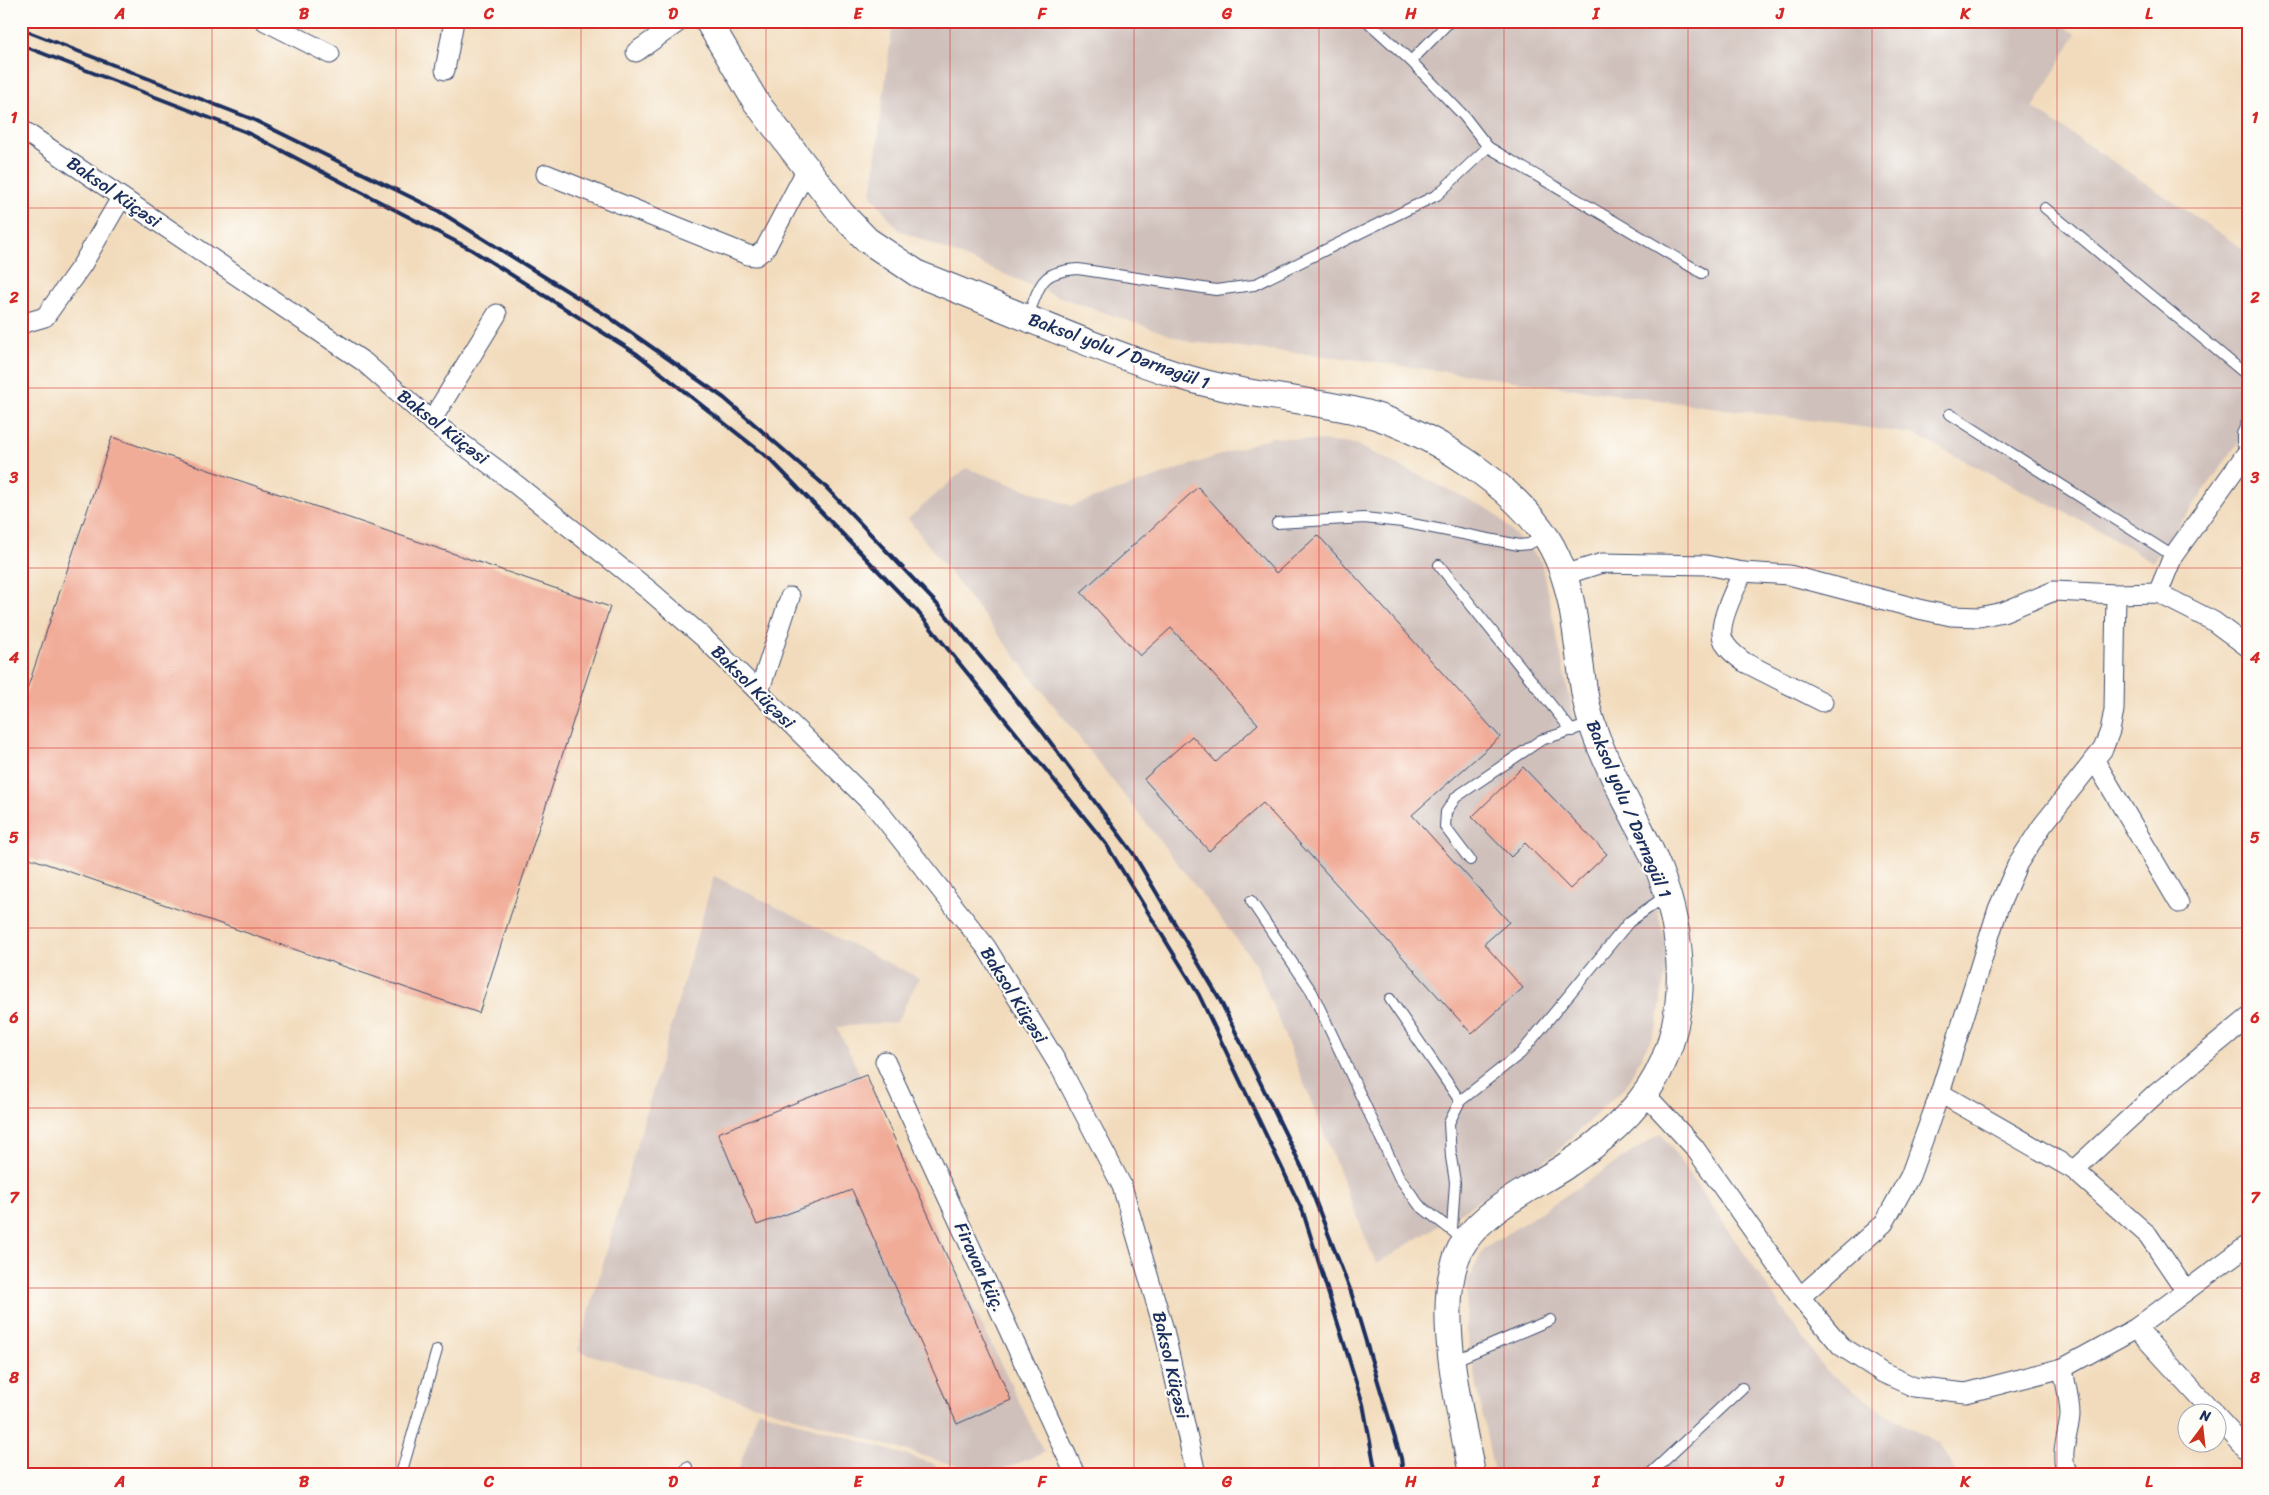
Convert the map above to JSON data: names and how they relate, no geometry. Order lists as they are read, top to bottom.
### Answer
{
  "streets": {
    "main road": ["Baksol yolu / Dərnəgül 1"],
    "street": ["Baksol Küçəsi", "Firavan küç."]
  },
  "north": "top",
  "grid": {
    "columns": [
      "A",
      "B",
      "C",
      "D",
      "E",
      "F",
      "G",
      "H",
      "I",
      "J",
      "K",
      "L"
    ],
    "rows": [
      "1",
      "2",
      "3",
      "4",
      "5",
      "6",
      "7",
      "8"
    ]
  }
}
